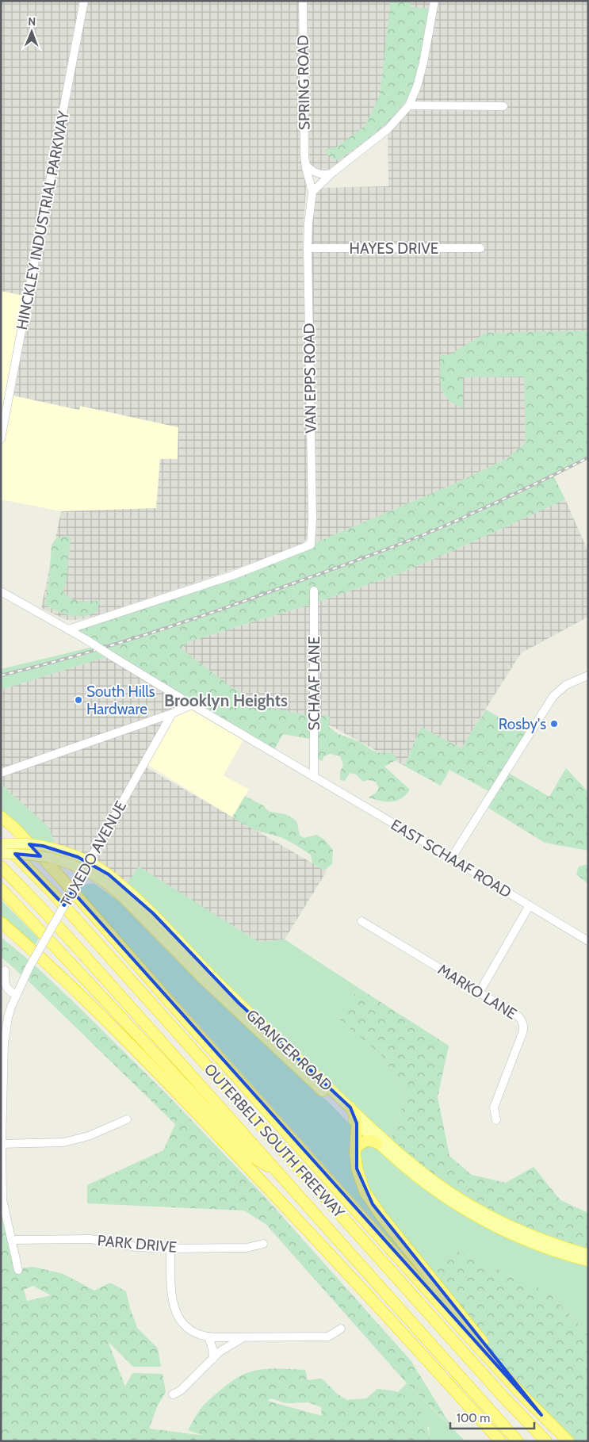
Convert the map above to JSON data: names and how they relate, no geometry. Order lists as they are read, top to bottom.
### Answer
{
  "streets": {
    "highway": ["OUTERBELT SOUTH FREEWAY"],
    "main road": ["GRANGER ROAD"],
    "street": [
      "SPRING ROAD",
      "HINCKLEY INDUSTRIAL PARKWAY",
      "HAYES DRIVE",
      "VAN EPPS ROAD",
      "SCHAAF LANE",
      "TUXEDO AVENUE",
      "EAST SCHAAF ROAD",
      "MARKO LANE",
      "PARK DRIVE"
    ]
  },
  "crossings": [
    ["SPRING ROAD", "VAN EPPS ROAD"],
    ["HAYES DRIVE", "VAN EPPS ROAD"],
    ["VAN EPPS ROAD", "EAST SCHAAF ROAD"],
    ["SCHAAF LANE", "EAST SCHAAF ROAD"],
    ["TUXEDO AVENUE", "GRANGER ROAD"],
    ["TUXEDO AVENUE", "PARK DRIVE"],
    ["GRANGER ROAD", "OUTERBELT SOUTH FREEWAY"]
  ],
  "districts": ["Brooklyn Heights"],
  "places": ["South Hills Hardware", "Rosby's"],
  "scale_bar": "100 m",
  "north": "top"
}
